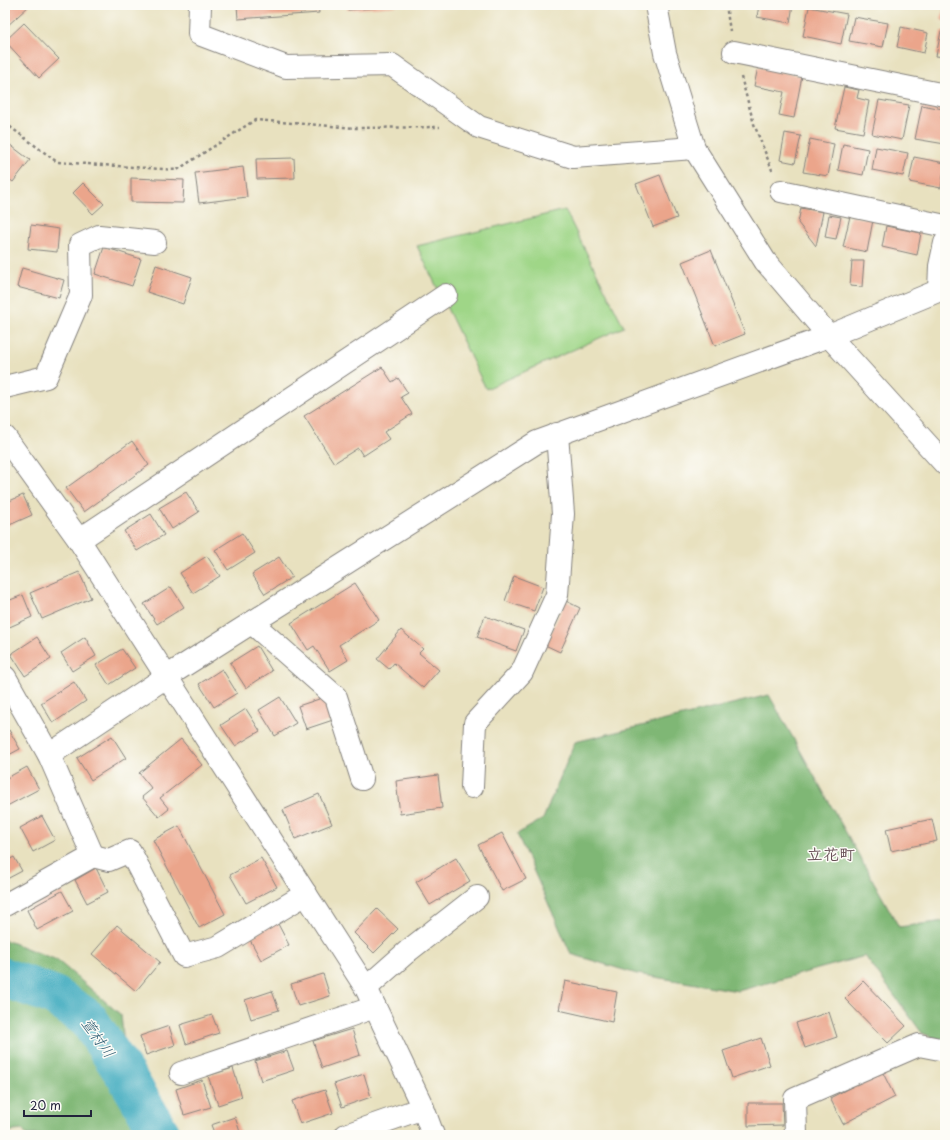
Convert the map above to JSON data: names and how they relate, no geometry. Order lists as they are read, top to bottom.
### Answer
{
  "districts": ["立花町"],
  "water": ["萱村川"],
  "scale_bar": "20 m"
}
